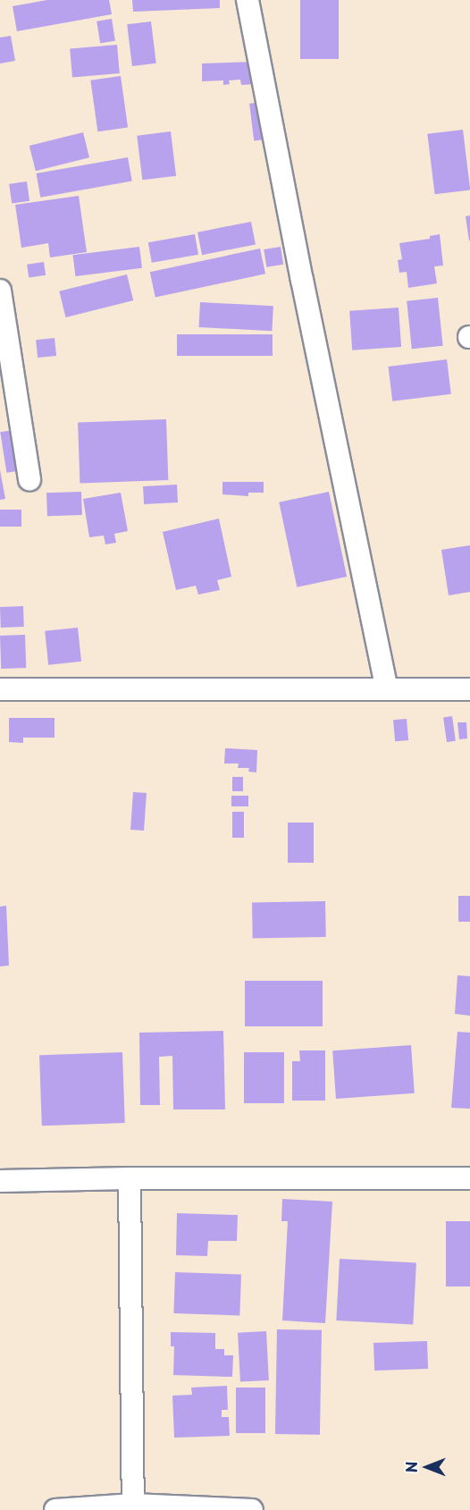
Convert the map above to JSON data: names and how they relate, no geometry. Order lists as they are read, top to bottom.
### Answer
{
  "north": "left"
}
